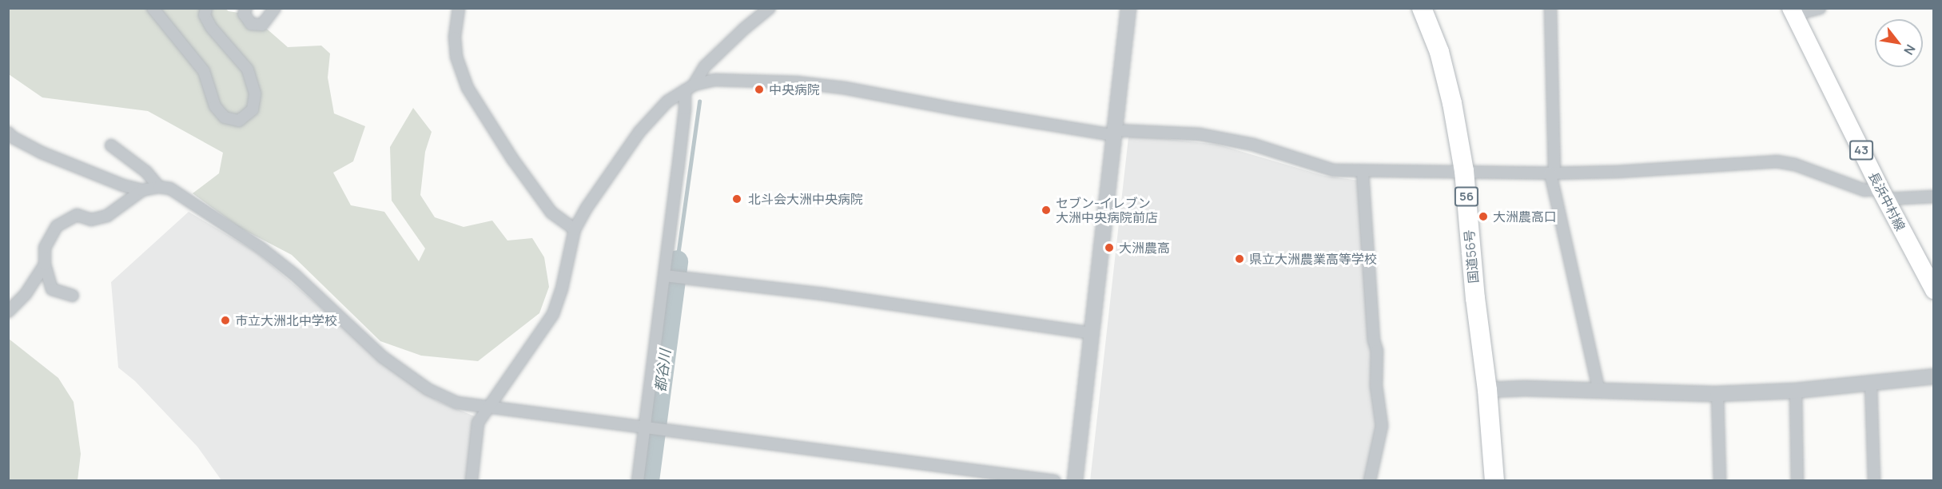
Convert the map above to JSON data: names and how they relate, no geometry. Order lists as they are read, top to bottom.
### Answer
{
  "streets": {
    "highway": ["56", "国道56号"],
    "main road": ["43", "長浜中村線"]
  },
  "water": ["都谷川"],
  "places": [
    "中央病院",
    "北斗会大洲中央病院",
    "セブン-イレブン 大洲中央病院前店",
    "大洲農高口",
    "大洲農高",
    "県立大洲農業高等学校",
    "市立大洲北中学校"
  ],
  "north": "bottom right"
}
